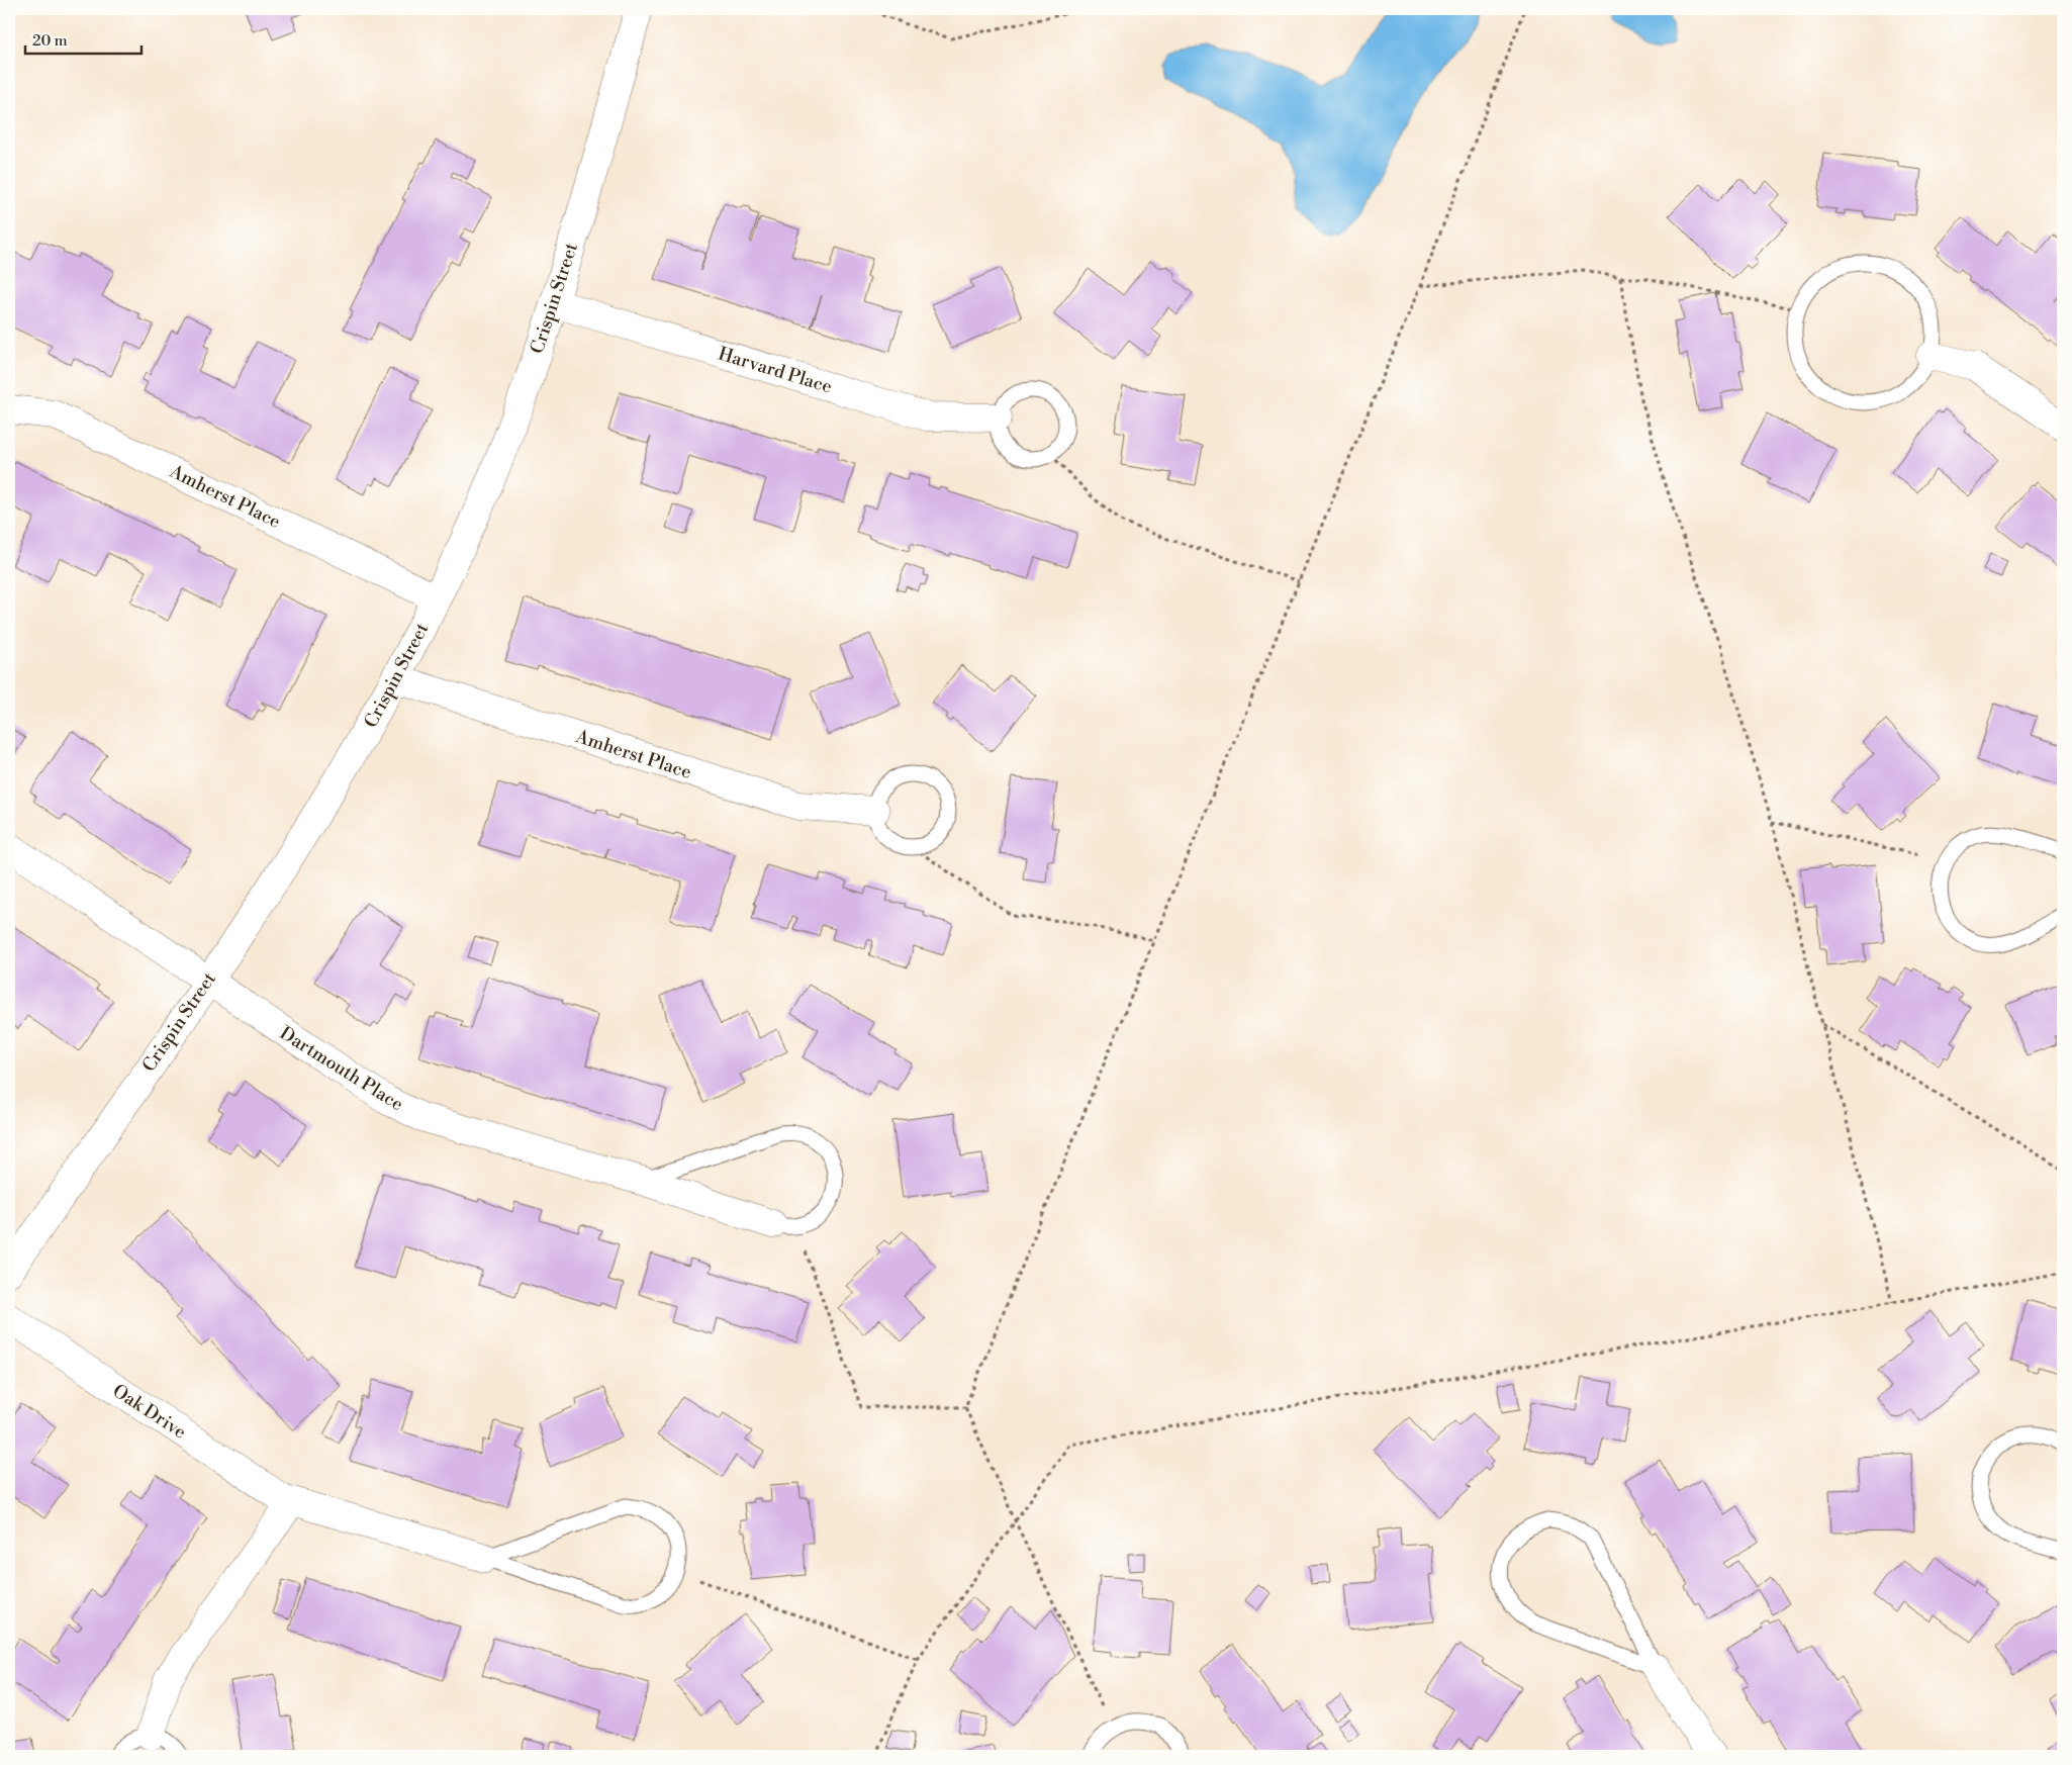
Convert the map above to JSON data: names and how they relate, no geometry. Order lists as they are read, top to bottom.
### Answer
{
  "streets": {
    "street": [
      "Crispin Street",
      "Harvard Place",
      "Amherst Place",
      "Dartmouth Place",
      "Oak Drive"
    ]
  },
  "crossings": [
    ["Crispin Street", "Harvard Place"],
    ["Crispin Street", "Amherst Place"],
    ["Crispin Street", "Dartmouth Place"]
  ],
  "scale_bar": "20 m"
}
